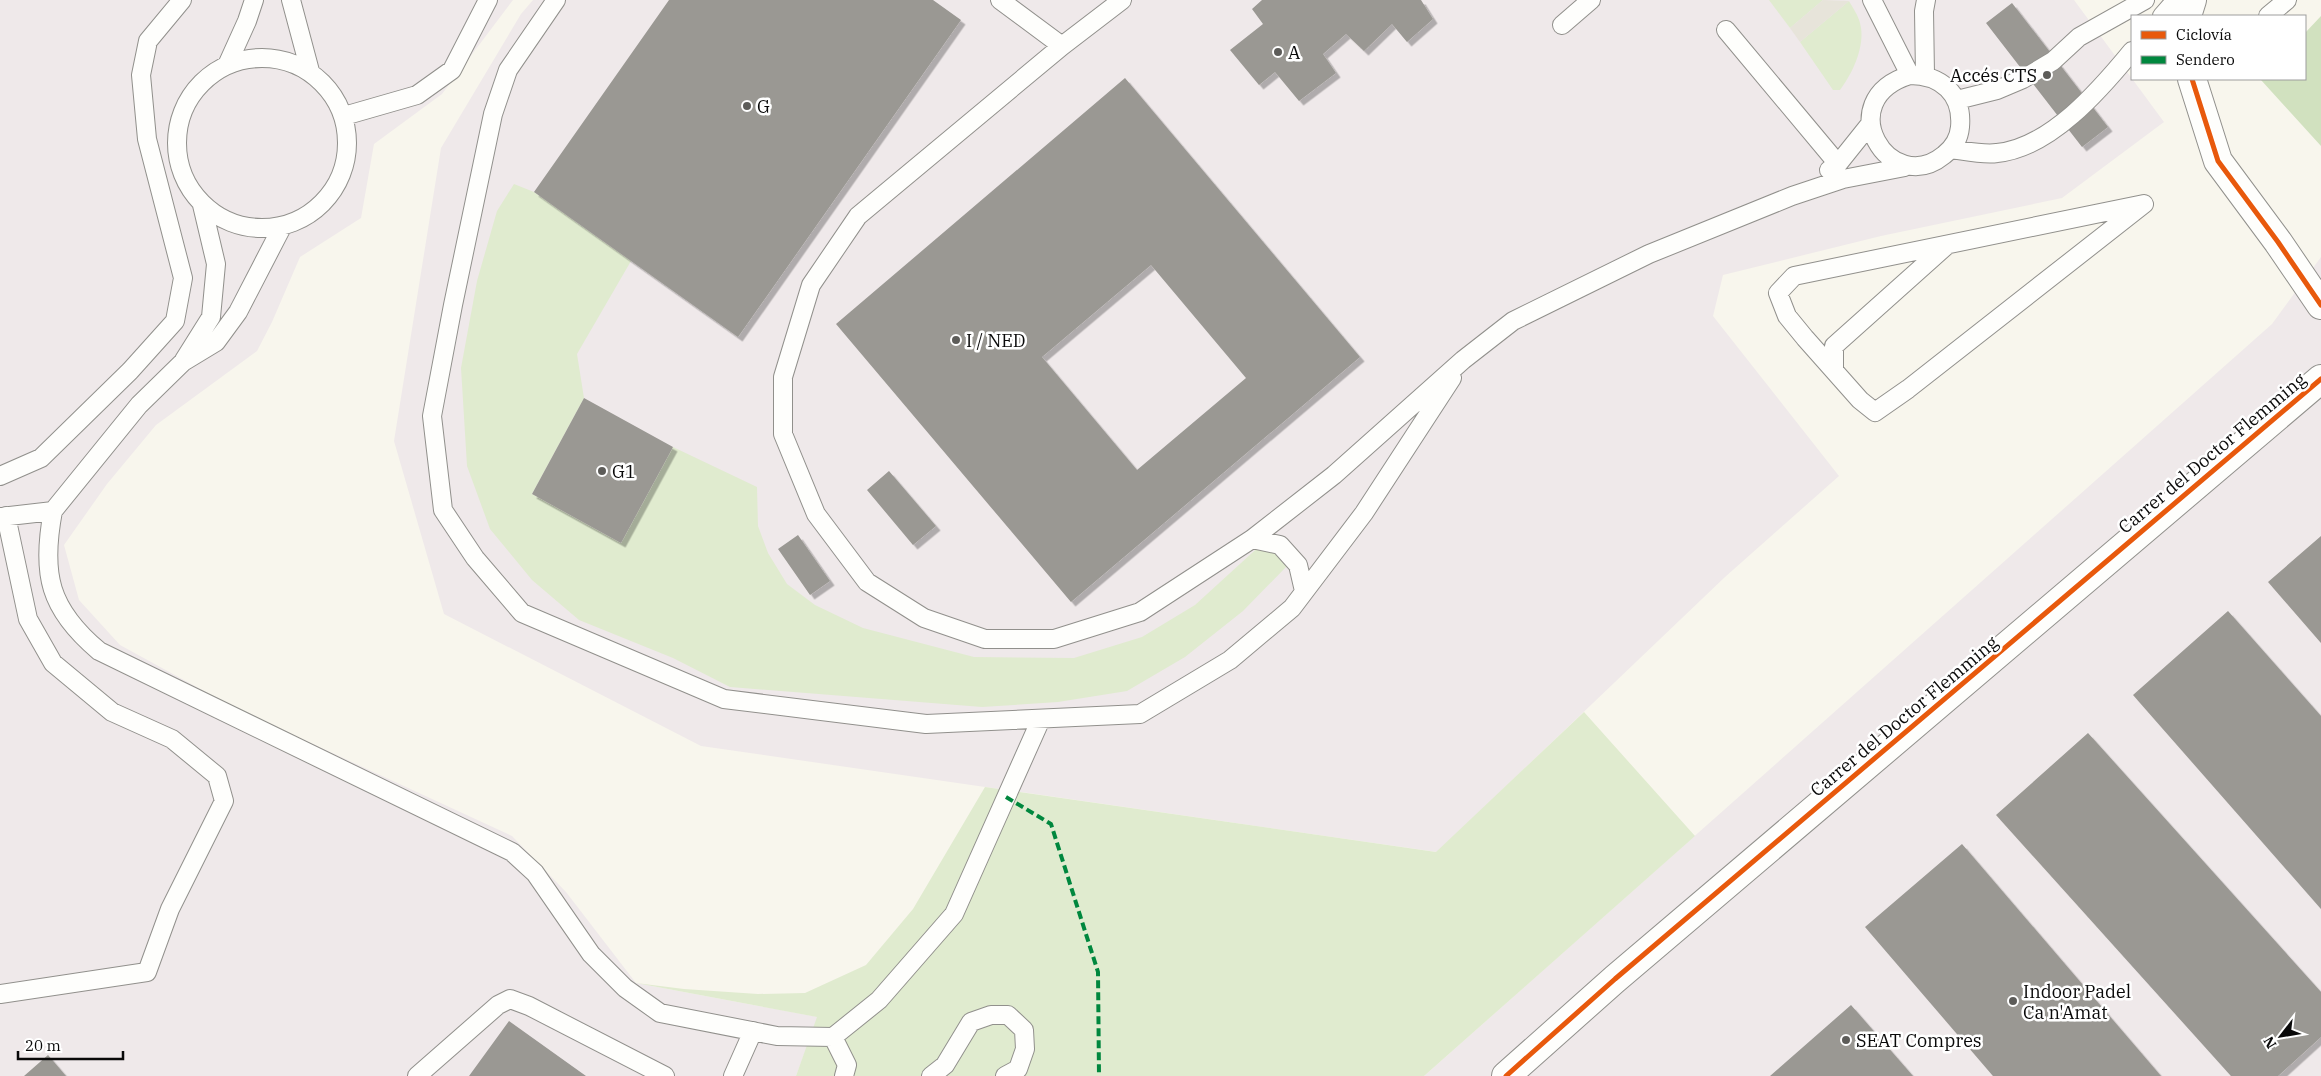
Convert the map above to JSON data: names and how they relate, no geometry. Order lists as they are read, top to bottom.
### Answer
{
  "streets": {
    "street": ["Carrer del Doctor Flemming"]
  },
  "places": [
    "A",
    "Accés CTS",
    "G",
    "I / NED",
    "G1",
    "Indoor Padel Ca n'Amat",
    "SEAT Compres"
  ],
  "legend": ["Ciclovía", "Sendero"],
  "scale_bar": "20 m",
  "north": "bottom left"
}
